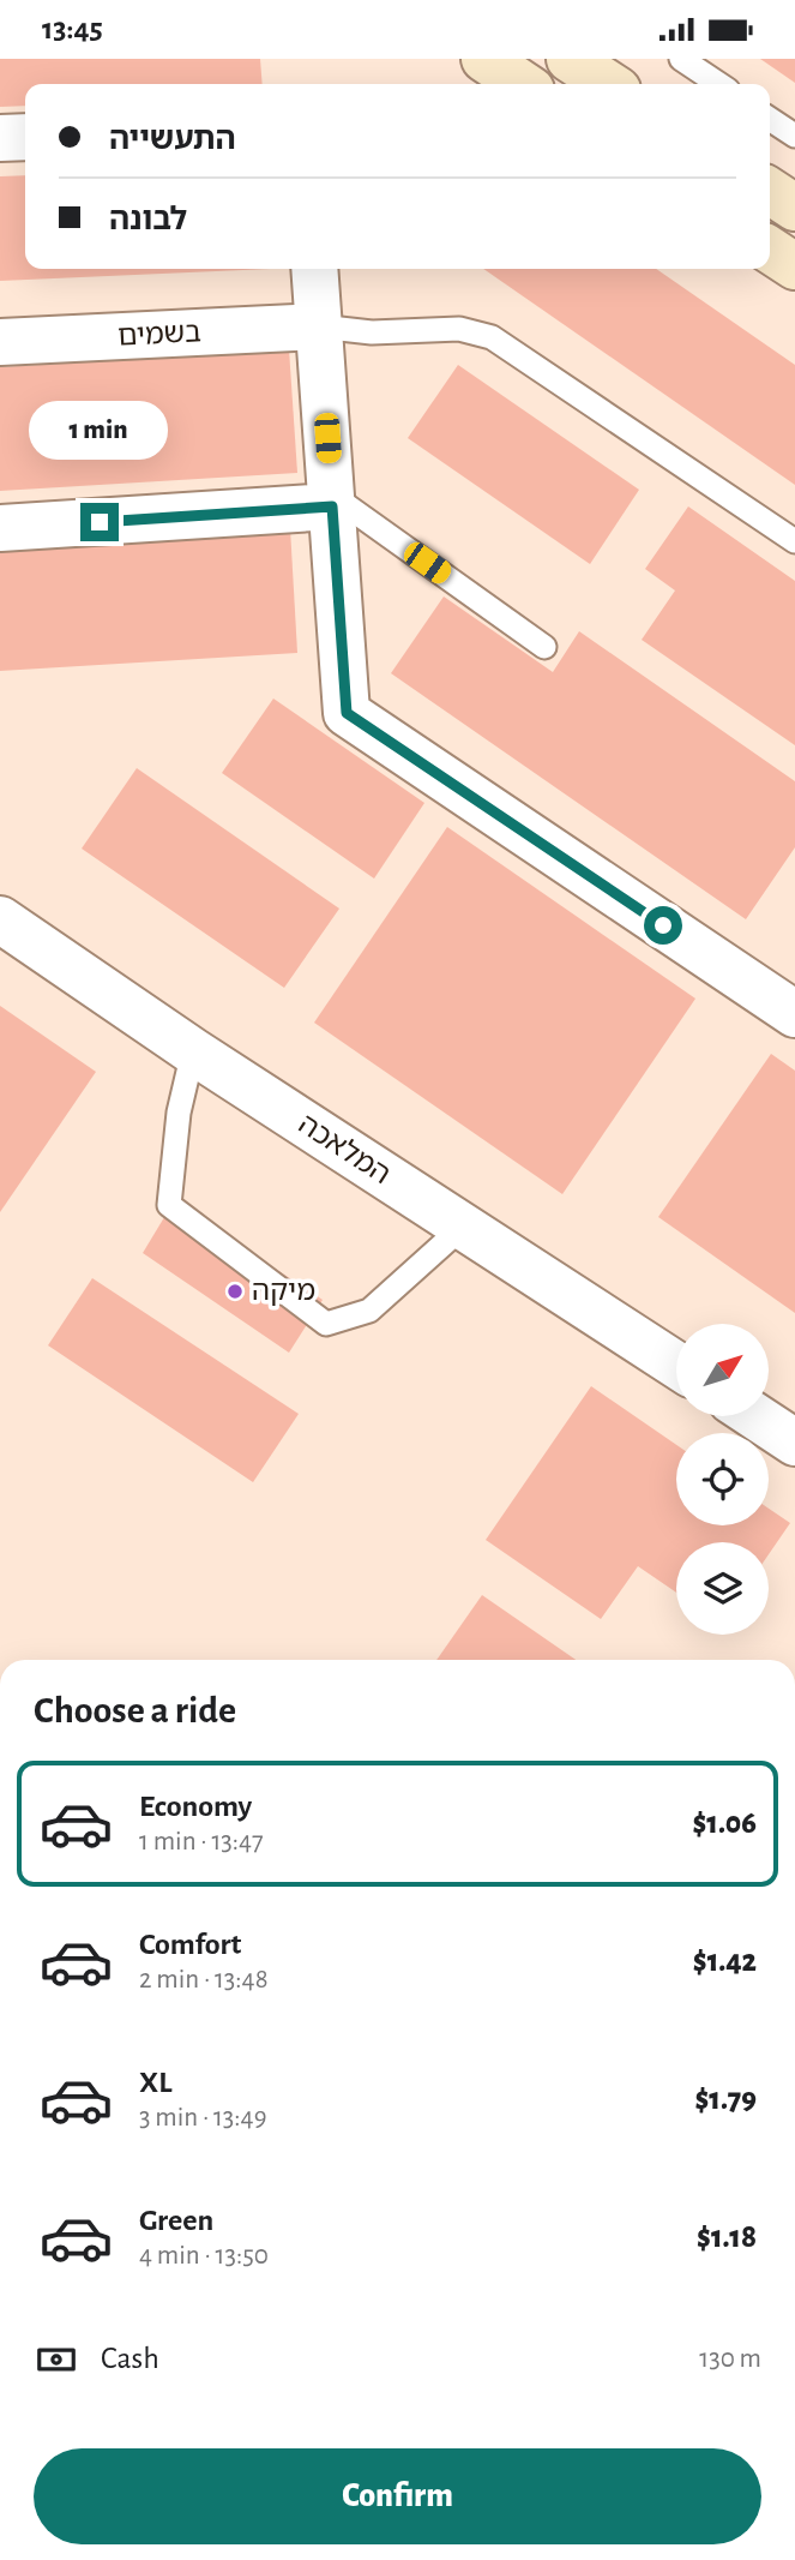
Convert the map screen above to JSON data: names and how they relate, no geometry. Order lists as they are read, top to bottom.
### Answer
{
  "streets": {
    "street": ["בשמים", "המלאכה"]
  },
  "places": ["מיקה"],
  "north": "top right",
  "page": {
    "status": "13:45",
    "banner": ["התעשייה", "לבונה"],
    "bubble": "1 min",
    "heading": "Choose a ride",
    "list": [
      {
        "name": "Economy",
        "note": "1 min · 13:47",
        "value": "$1.06"
      },
      {
        "name": "Comfort",
        "note": "2 min · 13:48",
        "value": "$1.42"
      },
      {
        "name": "XL",
        "note": "3 min · 13:49",
        "value": "$1.79"
      },
      {
        "name": "Green",
        "note": "4 min · 13:50",
        "value": "$1.18"
      }
    ],
    "pay": ["Cash", "130 m"],
    "buttons": "Confirm"
  }
}
